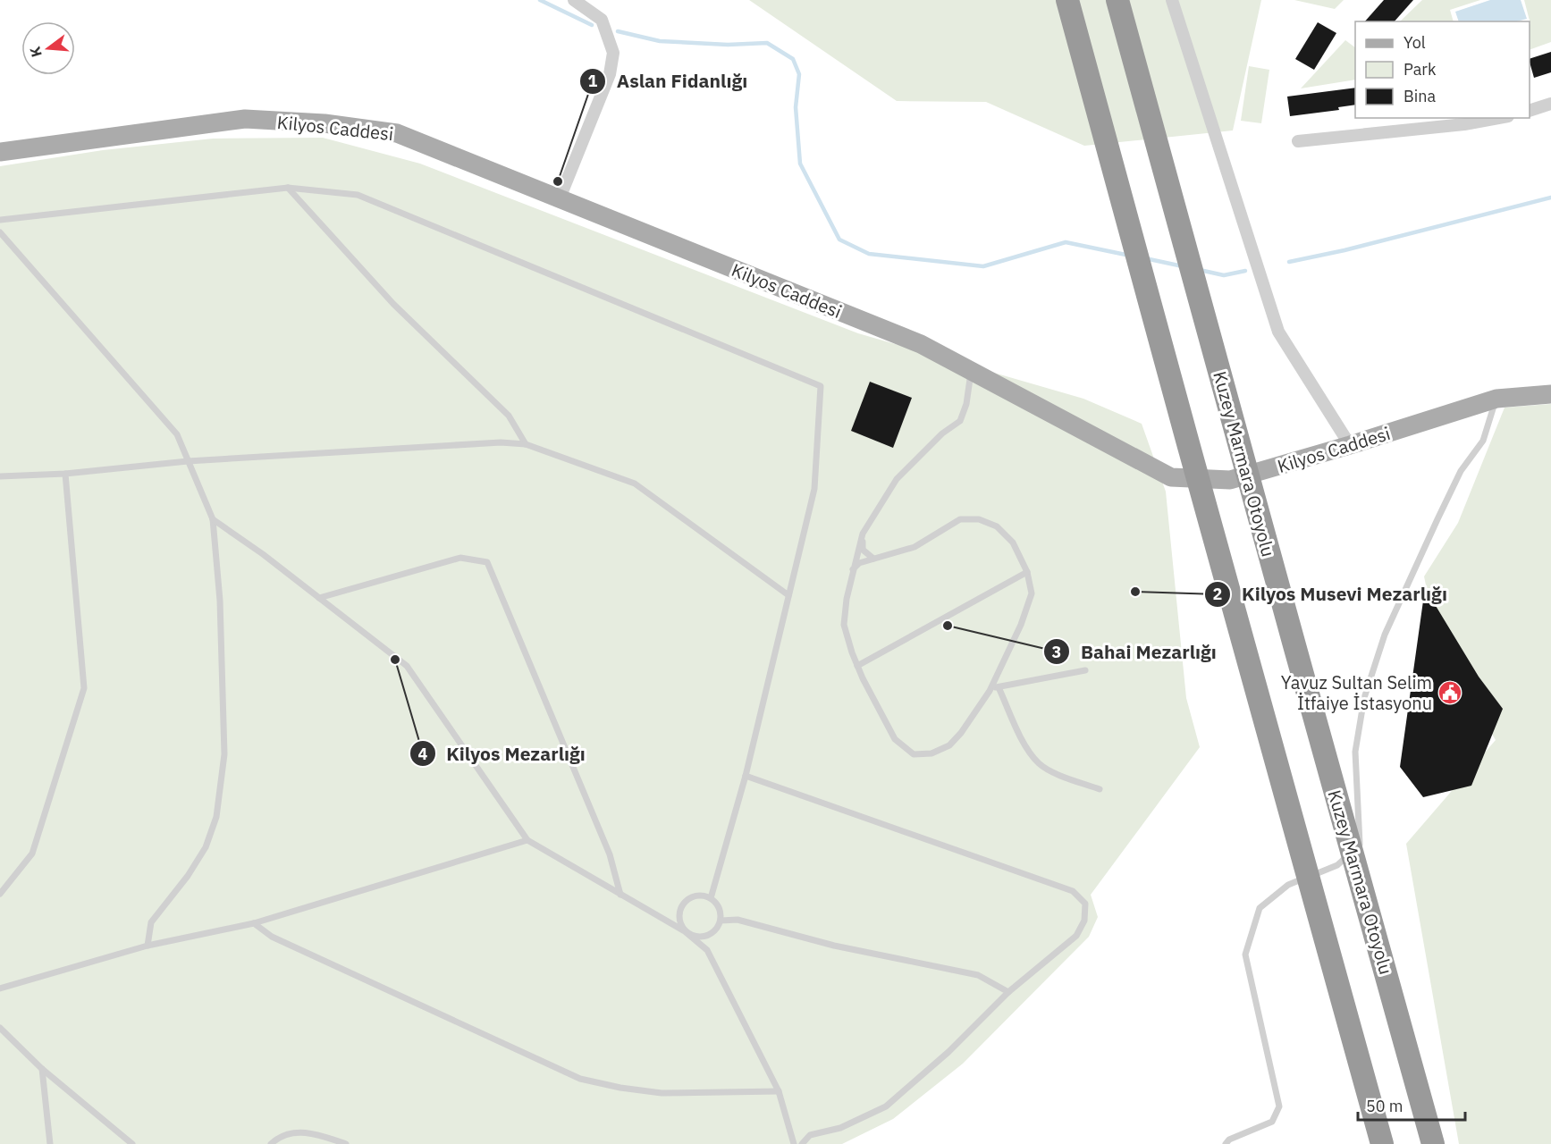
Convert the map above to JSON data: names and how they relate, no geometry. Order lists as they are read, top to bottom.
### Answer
{
  "streets": {
    "highway": ["Kuzey Marmara Otoyolu"],
    "main road": ["Kilyos Caddesi"]
  },
  "places": {
    "other": [
      "Aslan Fidanlığı",
      "Kilyos Musevi Mezarlığı",
      "Bahai Mezarlığı",
      "Kilyos Mezarlığı"
    ],
    "public building": ["Yavuz Sultan Selim İtfaiye İstasyonu"]
  },
  "legend": ["Yol", "Park", "Bina"],
  "scale_bar": "50 m",
  "north": "left"
}
